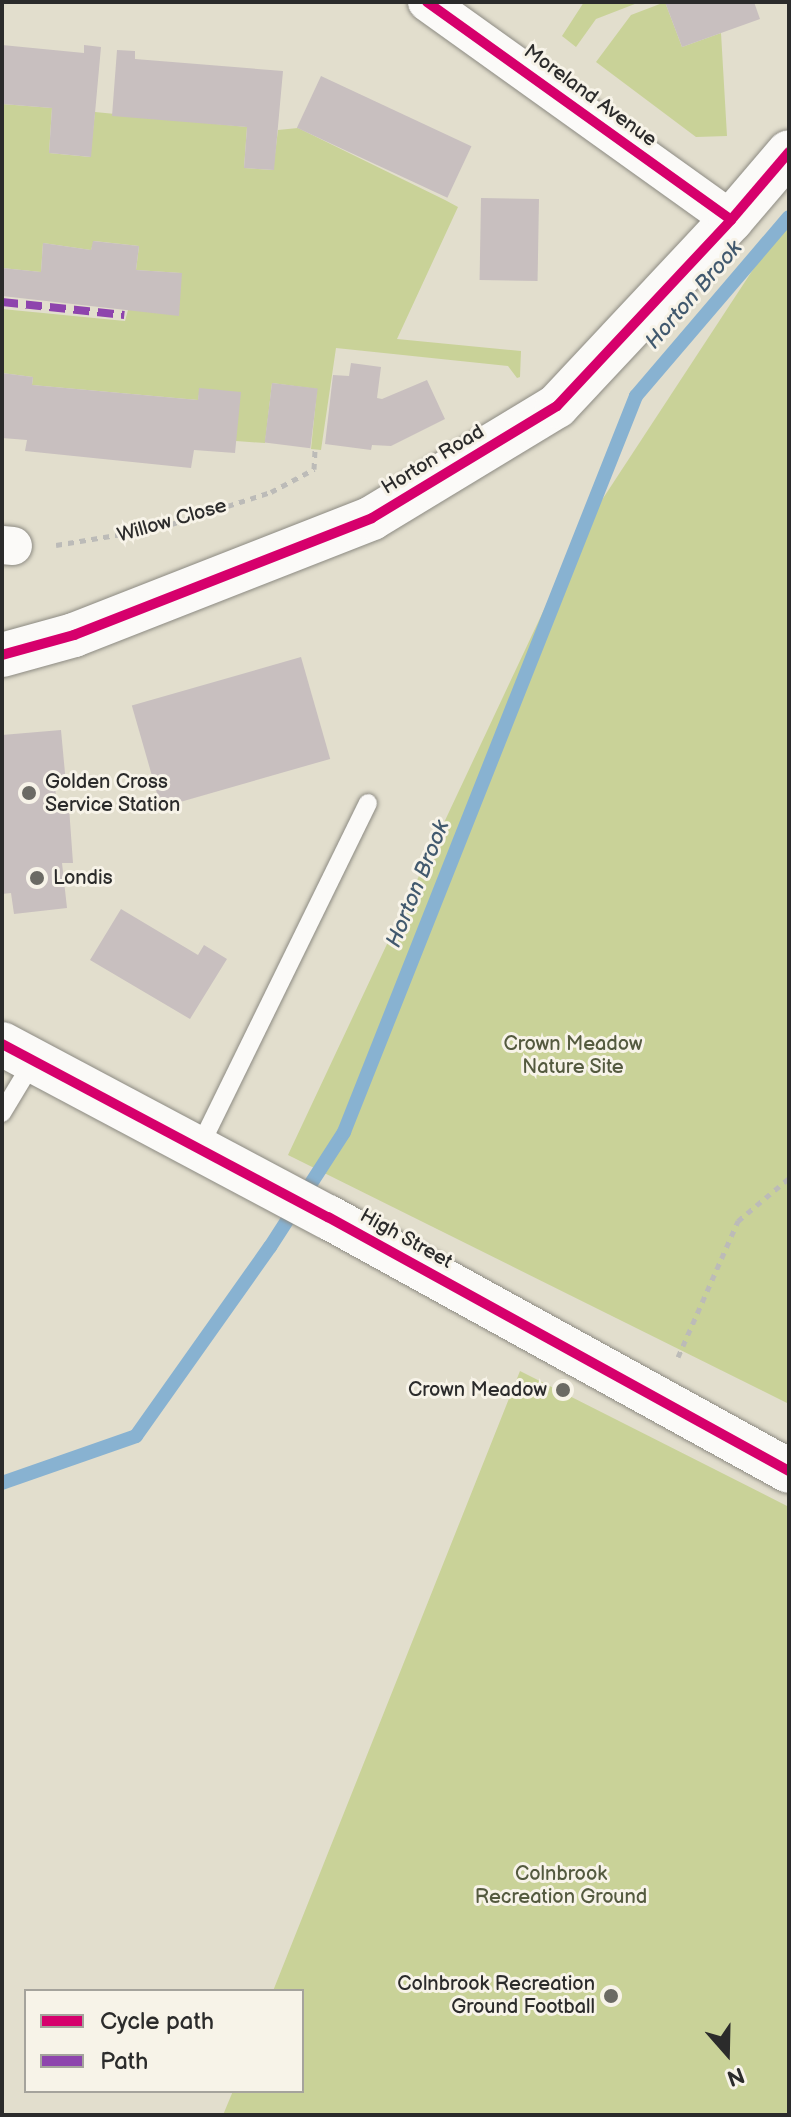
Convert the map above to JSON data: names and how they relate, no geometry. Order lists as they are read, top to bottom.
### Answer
{
  "streets": {
    "street": ["Moreland Avenue", "Horton Road", "High Street"],
    "path": ["Willow Close"]
  },
  "crossings": [
    ["Moreland Avenue", "Horton Road"]
  ],
  "water": ["Horton Brook"],
  "parks": ["Crown Meadow Nature Site", "Colnbrook Recreation Ground"],
  "places": [
    "Golden Cross Service Station",
    "Londis",
    "Crown Meadow",
    "Colnbrook Recreation Ground Football"
  ],
  "legend": ["Cycle path", "Path"],
  "north": "bottom"
}
